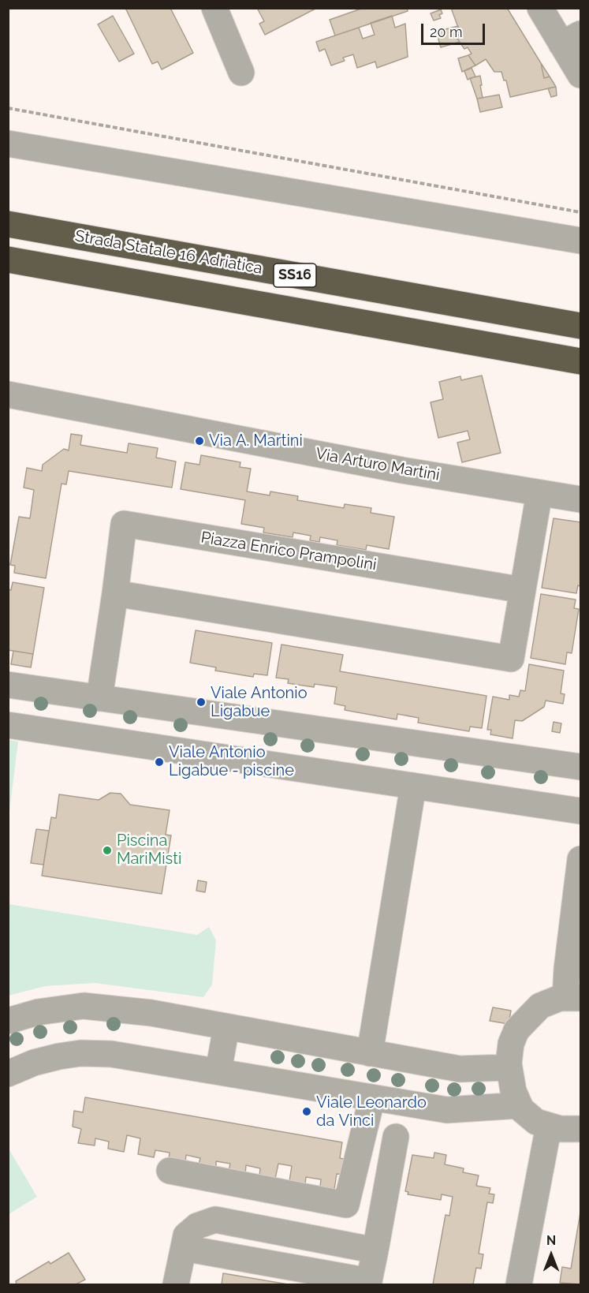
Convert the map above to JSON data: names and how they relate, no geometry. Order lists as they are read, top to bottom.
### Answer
{
  "streets": {
    "highway": ["Strada Statale 16 Adriatica", "SS16"],
    "street": ["Via Arturo Martini", "Piazza Enrico Prampolini"]
  },
  "places": [
    "Via A. Martini",
    "Viale Antonio Ligabue",
    "Viale Antonio Ligabue - piscine",
    "Piscina MariMisti",
    "Viale Leonardo da Vinci"
  ],
  "scale_bar": "20 m",
  "north": "top"
}
